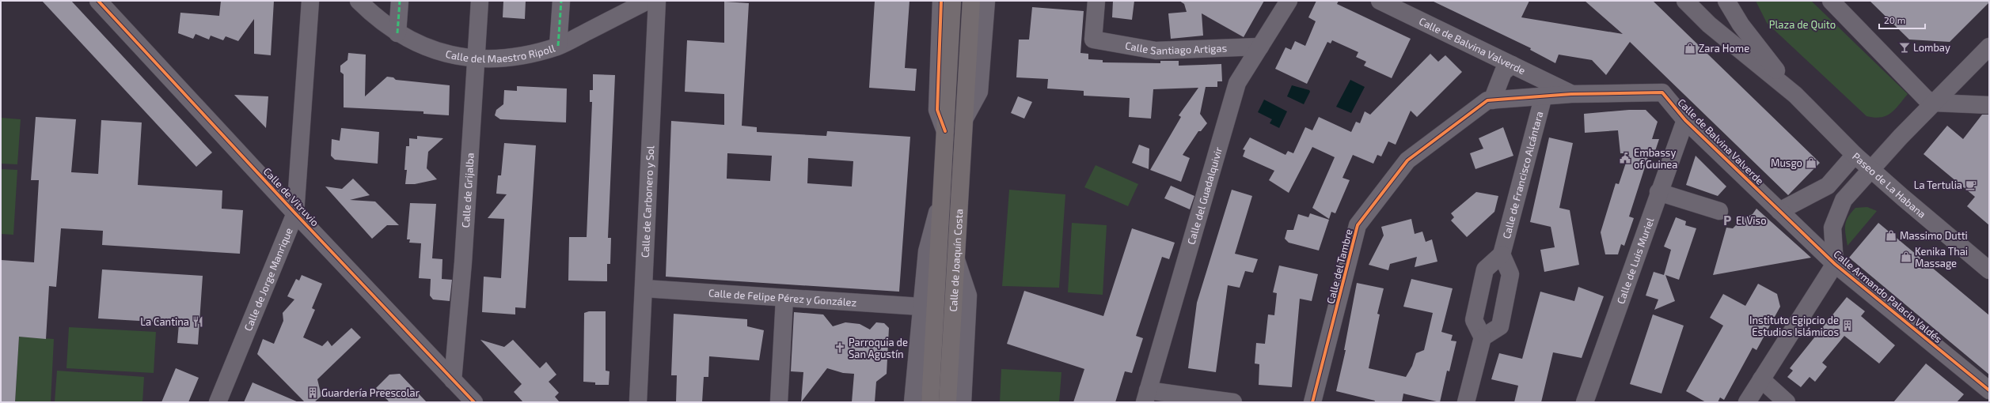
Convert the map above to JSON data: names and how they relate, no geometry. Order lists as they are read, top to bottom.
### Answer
{
  "streets": {
    "main road": ["Calle de Joaquín Costa"],
    "street": [
      "Calle Santiago Artigas",
      "Calle de Balvina Valverde",
      "Calle del Maestro Ripoll",
      "Calle de Francisco Alcántara",
      "Paseo de La Habana",
      "Calle de Grijalba",
      "Calle del Guadalquivir",
      "Calle de Vitruvio",
      "Calle de Carbonero y Sol",
      "Calle de Luis Muriel",
      "Calle del Tambre",
      "Calle de Jorge Manrique",
      "Calle Armando Palacio Valdés",
      "Calle de Felipe Pérez y González"
    ]
  },
  "crossings": [
    ["Calle Santiago Artigas", "Calle del Guadalquivir"],
    ["Calle de Balvina Valverde", "Calle de Luis Muriel"],
    ["Calle de Balvina Valverde", "Calle del Tambre"],
    ["Calle de Balvina Valverde", "Calle Armando Palacio Valdés"],
    ["Calle del Maestro Ripoll", "Calle de Grijalba"],
    ["Calle de Francisco Alcántara", "Calle del Tambre"],
    ["Calle de Grijalba", "Calle de Vitruvio"],
    ["Calle de Vitruvio", "Calle de Jorge Manrique"],
    ["Calle de Carbonero y Sol", "Calle de Felipe Pérez y González"]
  ],
  "parks": ["Plaza de Quito"],
  "places": {
    "bar": ["Lombay"],
    "shop": [
      "Zara Home",
      "Musgo",
      "Massimo Dutti",
      "Kenika Thai Massage"
    ],
    "public building": ["Embassy of Guinea"],
    "cafe": ["La Tertulia"],
    "parking": ["El Viso"],
    "restaurant": ["La Cantina"],
    "building": ["Instituto Egipcio de Estudios Islámicos", "Guardería Preescolar"],
    "church": ["Parroquia de San Agustín"]
  },
  "scale_bar": "20 m"
}
